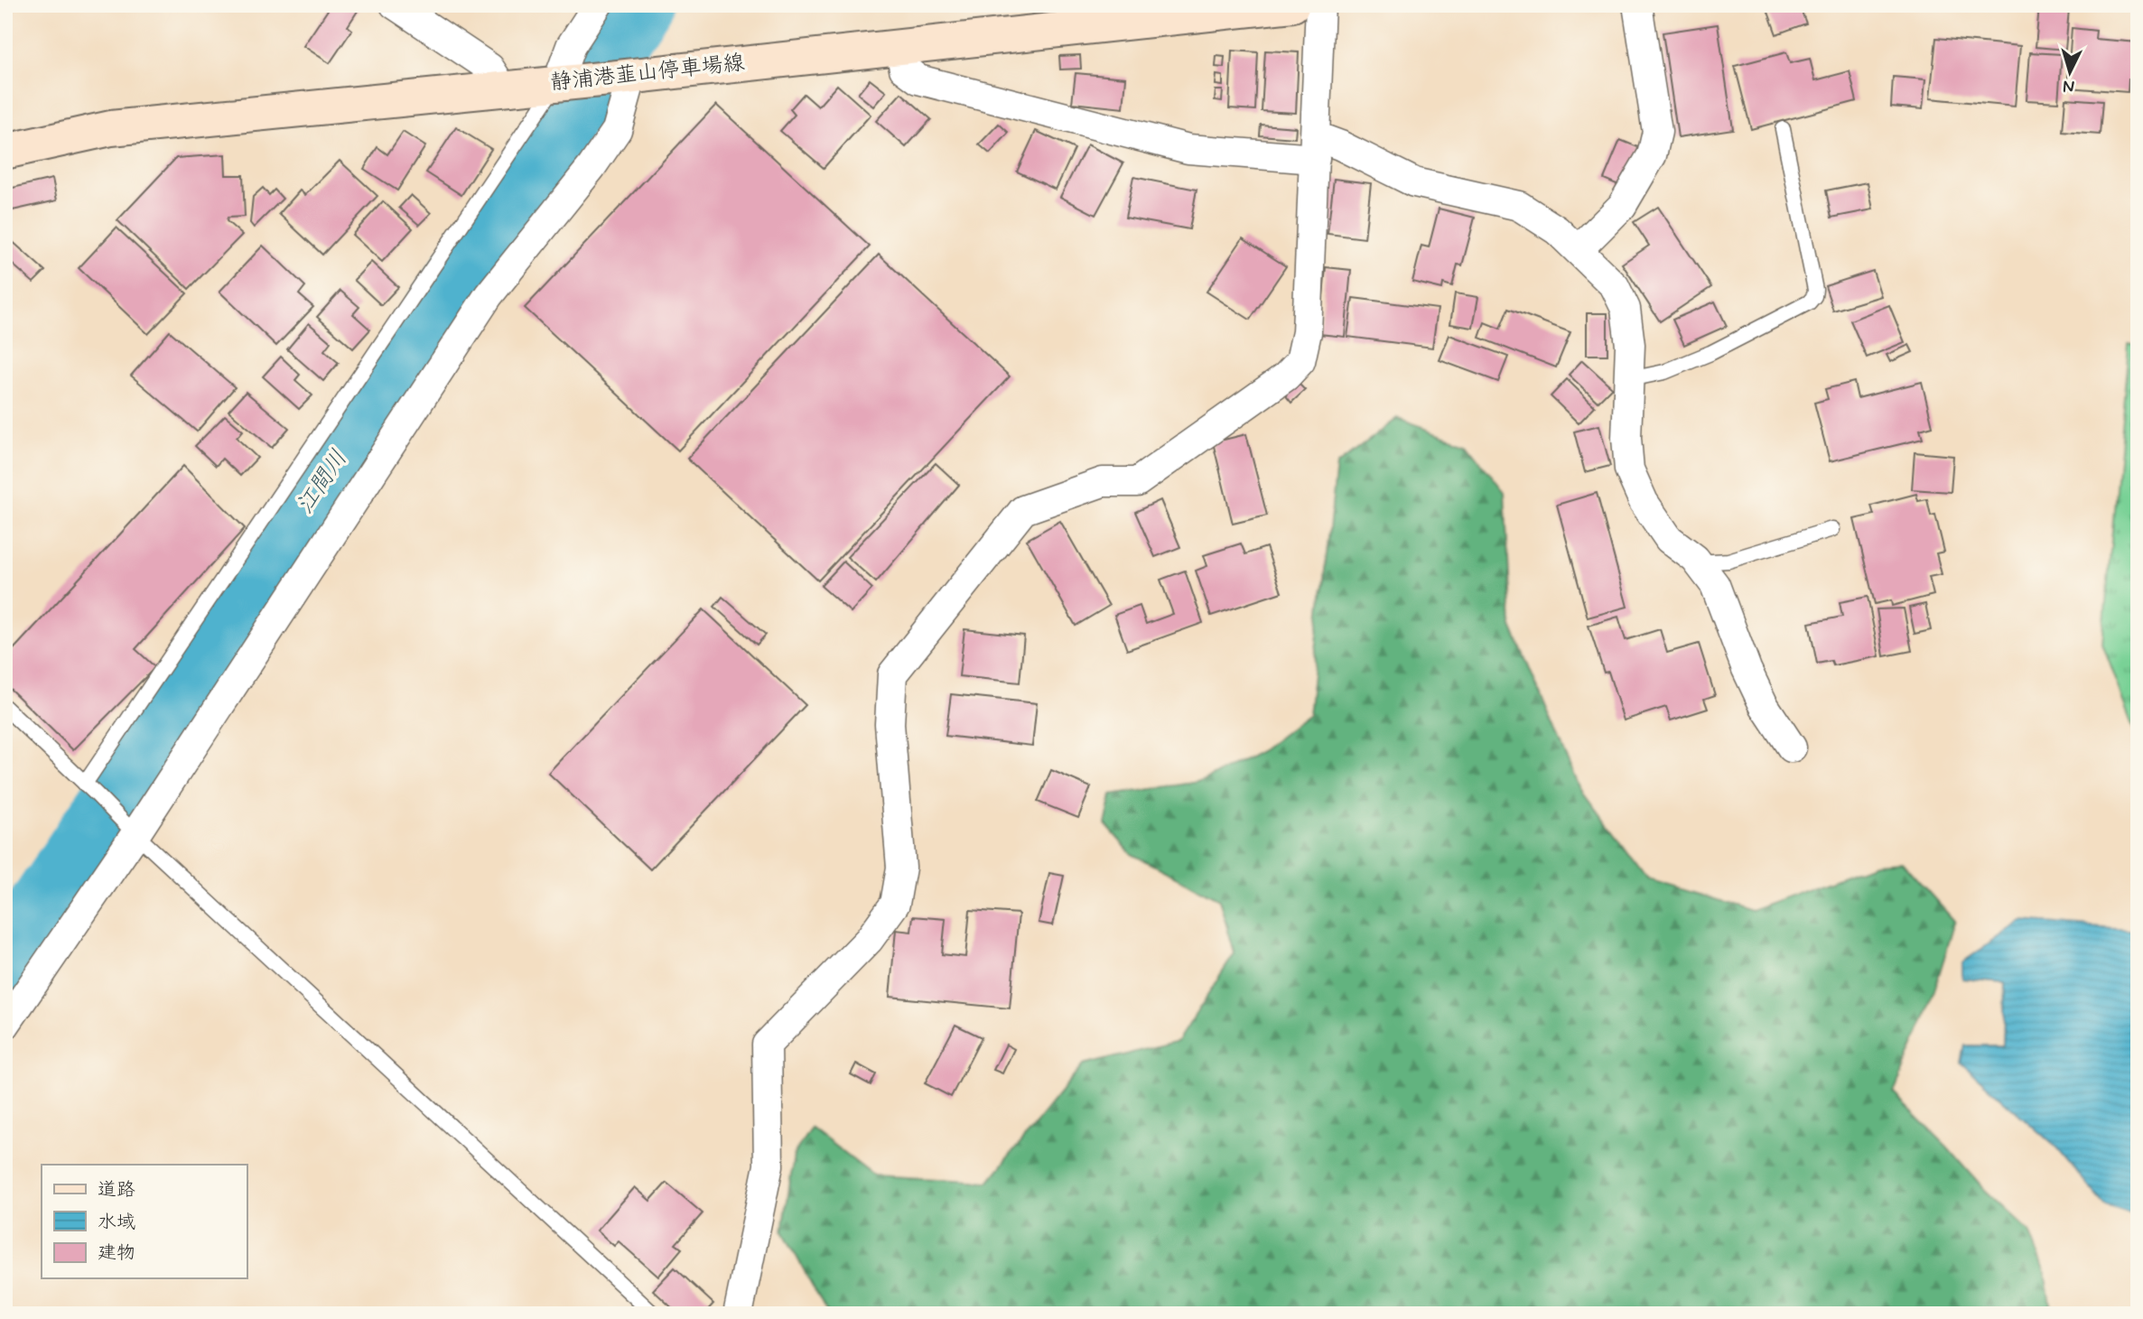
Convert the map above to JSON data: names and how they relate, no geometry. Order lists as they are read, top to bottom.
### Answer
{
  "streets": {
    "main road": ["静浦港韮山停車場線"]
  },
  "water": ["江間川"],
  "legend": ["道路", "水域", "建物"],
  "north": "bottom"
}
